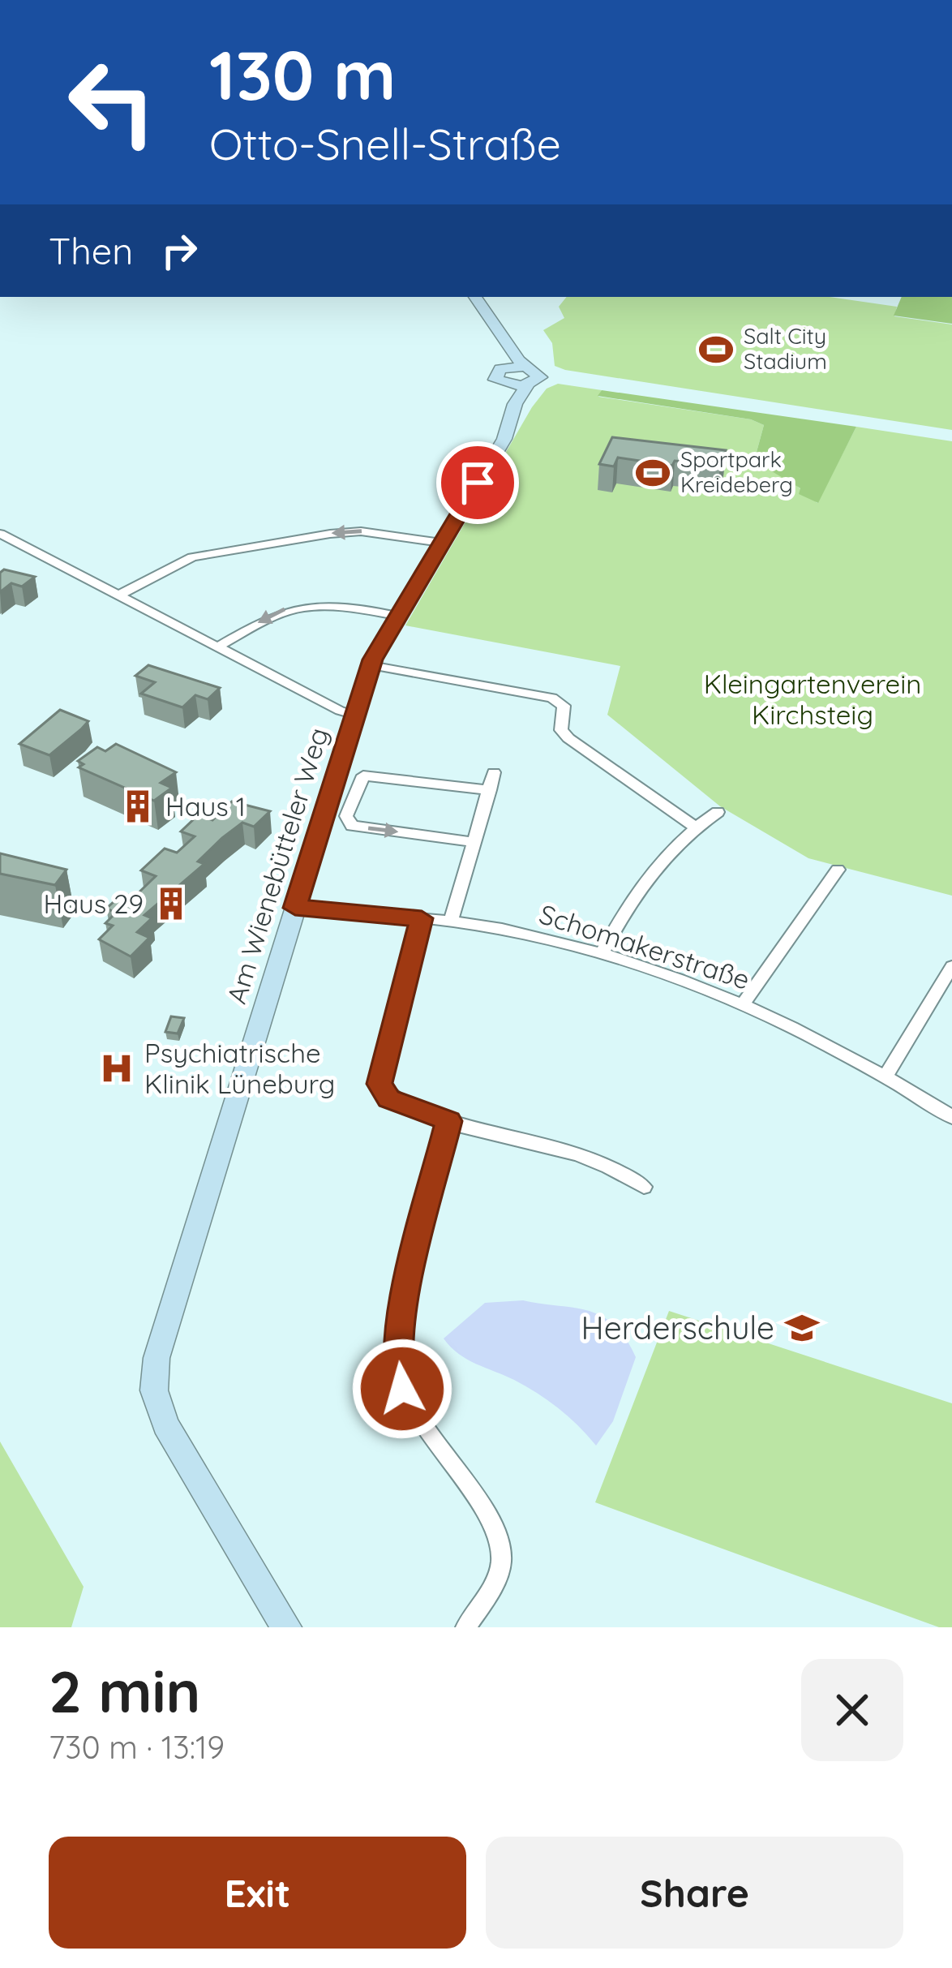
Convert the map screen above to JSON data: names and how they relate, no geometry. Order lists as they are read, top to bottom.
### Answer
{
  "streets": {
    "street": ["Am Wienebütteler Weg", "Schomakerstraße"]
  },
  "crossings": [
    ["Am Wienebütteler Weg", "Schomakerstraße"]
  ],
  "parks": ["Kleingartenverein Kirchsteig"],
  "places": {
    "sports": ["Salt City Stadium", "Sportpark Kreideberg"],
    "building": ["Haus 1", "Haus 29"],
    "hospital": ["Psychiatrische Klinik Lüneburg"],
    "school or university": ["Herderschule"]
  },
  "page": {
    "turn": ["130 m", "Otto-Snell-Straße"],
    "then": "Then",
    "heading": ["2 min", "730 m · 13:19"],
    "buttons": ["Exit", "Share"]
  }
}
